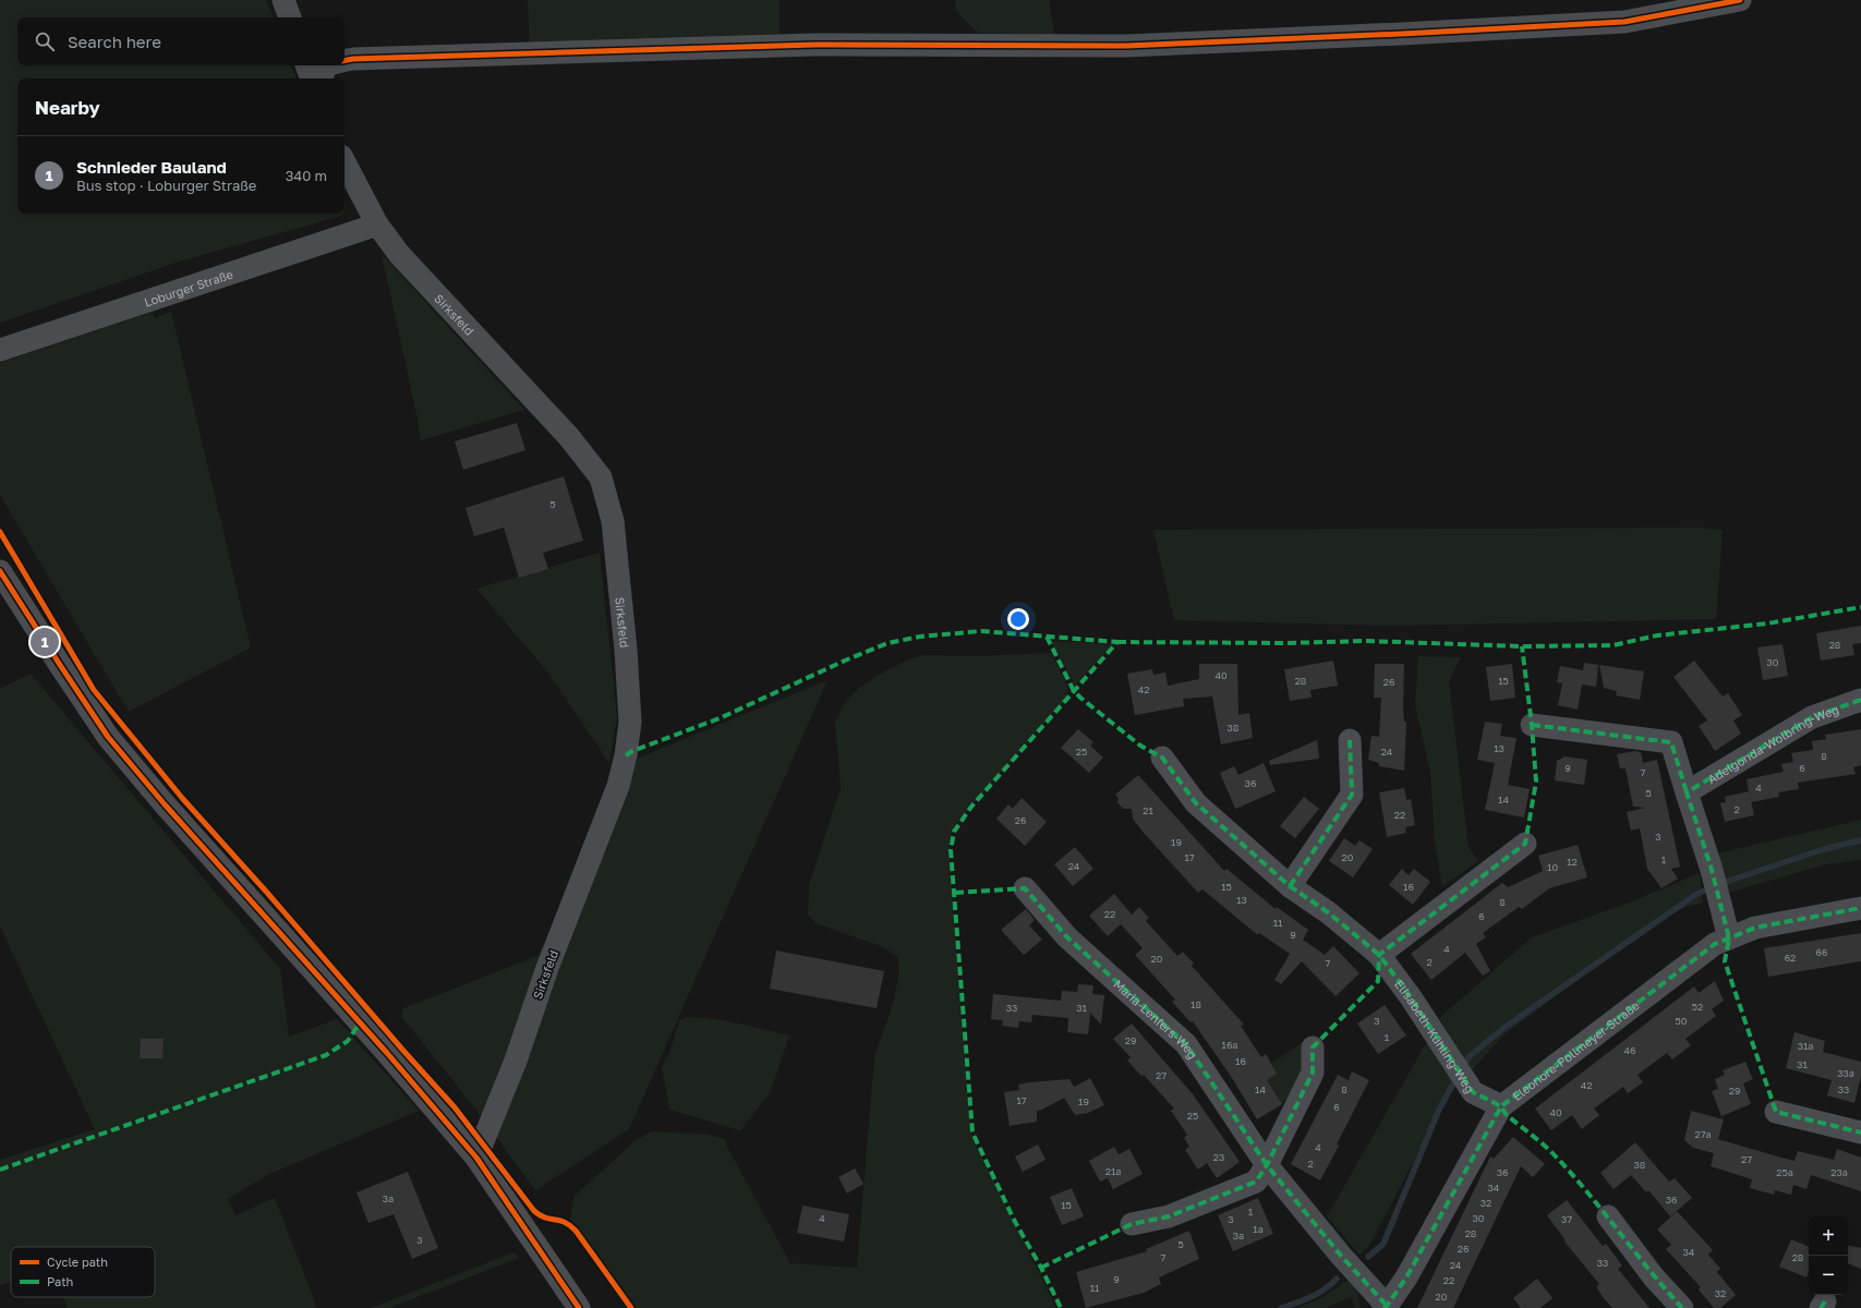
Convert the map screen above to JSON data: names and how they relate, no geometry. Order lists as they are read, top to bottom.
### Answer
{
  "streets": {
    "street": [
      "Loburger Straße",
      "Sirksfeld",
      "Adelgonda-Wolbring-Weg",
      "Maria-Lenfers-Weg",
      "Elisabeth-Kühling-Weg",
      "Eleonore-Pollmeyer-Straße"
    ]
  },
  "crossings": [
    ["Loburger Straße", "Sirksfeld"],
    ["Maria-Lenfers-Weg", "Eleonore-Pollmeyer-Straße"],
    ["Elisabeth-Kühling-Weg", "Eleonore-Pollmeyer-Straße"]
  ],
  "house_numbers": [
    "5",
    "28",
    "30",
    "40",
    "28",
    "15",
    "26",
    "42",
    "38",
    "13",
    "25",
    "24",
    "8",
    "9",
    "6",
    "7",
    "36",
    "4",
    "5",
    "14",
    "2",
    "21",
    "22",
    "26",
    "3",
    "19",
    "17",
    "20",
    "1",
    "12",
    "24",
    "10",
    "15",
    "16",
    "13",
    "8",
    "22",
    "6",
    "11",
    "9",
    "4",
    "66",
    "62",
    "20",
    "2",
    "7",
    "18",
    "52",
    "33",
    "31",
    "3",
    "50",
    "1",
    "29",
    "16a",
    "31a",
    "46",
    "16",
    "31",
    "33a",
    "27",
    "42",
    "14",
    "8",
    "33",
    "29",
    "17",
    "19",
    "6",
    "40",
    "25",
    "27a",
    "4",
    "23",
    "27",
    "2",
    "38",
    "21a",
    "36",
    "25a",
    "23a",
    "34",
    "3a",
    "36",
    "32",
    "15",
    "1",
    "4",
    "30",
    "3",
    "37",
    "1a",
    "28",
    "3a",
    "3",
    "5",
    "26",
    "34",
    "7",
    "28",
    "33",
    "24",
    "9",
    "22",
    "11",
    "32",
    "20"
  ],
  "legend": ["Cycle path", "Path"],
  "page": {
    "search": "Search here",
    "heading": "Nearby",
    "list": [
      {
        "mark": "1",
        "name": "Schnieder Bauland",
        "note": "Bus stop · Loburger Straße",
        "value": "340 m"
      }
    ],
    "pins": "1",
    "map_buttons": ["+", "−"]
  }
}
